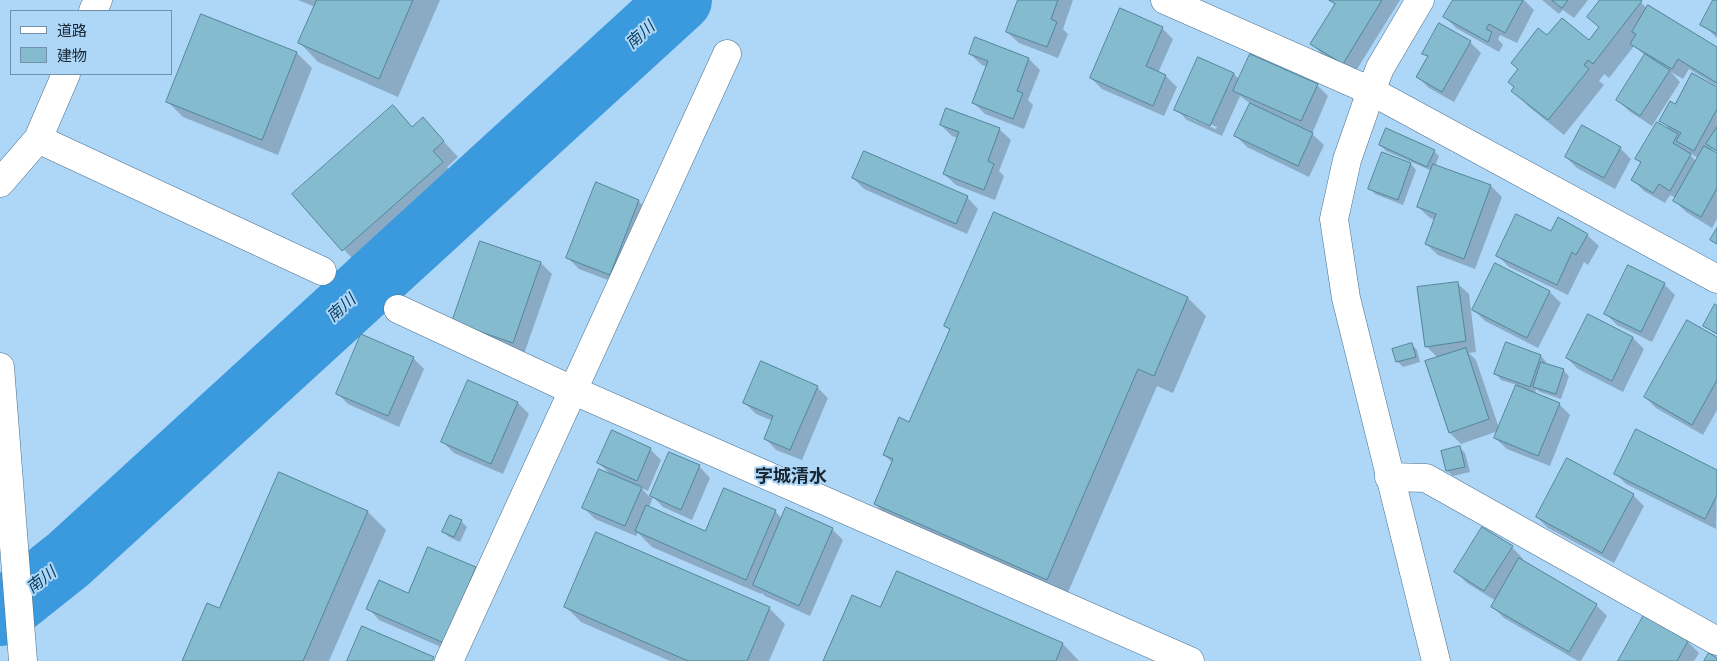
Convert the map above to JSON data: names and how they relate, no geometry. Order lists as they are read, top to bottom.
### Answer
{
  "districts": ["字城清水"],
  "water": ["南川"],
  "legend": ["道路", "建物"]
}
